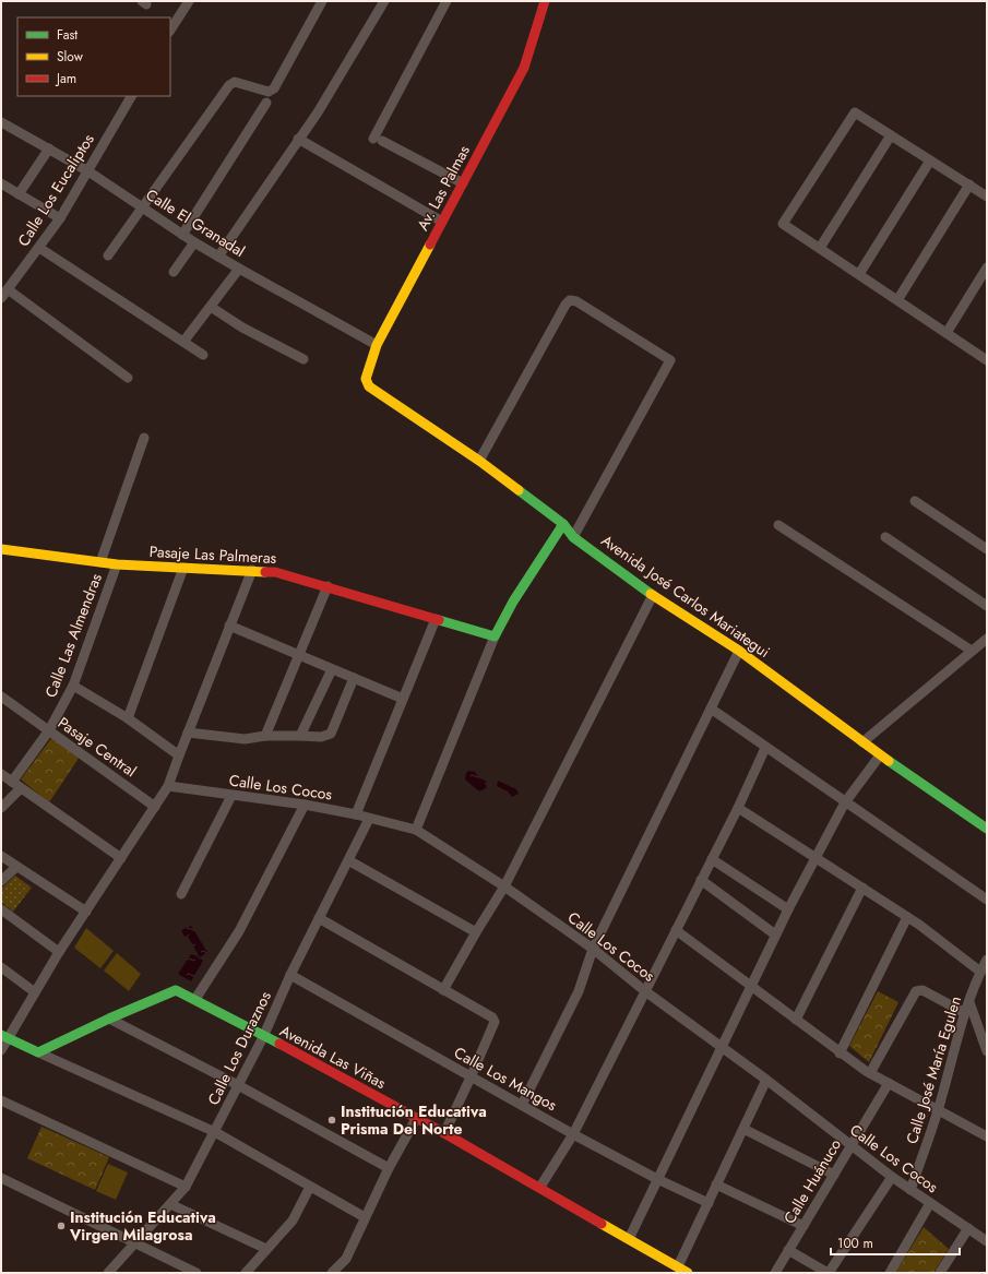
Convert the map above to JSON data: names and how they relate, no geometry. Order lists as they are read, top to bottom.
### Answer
{
  "streets": {
    "street": [
      "Av. Las Palmas",
      "Calle Los Eucaliptos",
      "Calle El Granadal",
      "Pasaje Las Palmeras",
      "Avenida José Carlos Mariategui",
      "Calle Las Almendras",
      "Pasaje Central",
      "Calle Los Cocos",
      "Calle Los Duraznos",
      "Avenida Las Viñas",
      "Calle José María Egulen",
      "Calle Los Mangos",
      "Calle Huánuco"
    ]
  },
  "crossings": [
    ["Av. Las Palmas", "Calle El Granadal"],
    ["Av. Las Palmas", "Avenida José Carlos Mariategui"],
    ["Calle Los Eucaliptos", "Calle El Granadal"],
    ["Pasaje Las Palmeras", "Calle Las Almendras"],
    ["Calle Las Almendras", "Pasaje Central"],
    ["Calle Los Cocos", "Calle Los Duraznos"],
    ["Calle Los Cocos", "Calle José María Egulen"],
    ["Calle Los Cocos", "Calle Huánuco"],
    ["Calle Los Duraznos", "Avenida Las Viñas"],
    ["Calle Los Duraznos", "Calle Los Mangos"]
  ],
  "places": ["Institución Educativa Prisma Del Norte", "Institución Educativa Virgen Milagrosa"],
  "legend": ["Fast", "Slow", "Jam"],
  "scale_bar": "100 m"
}
